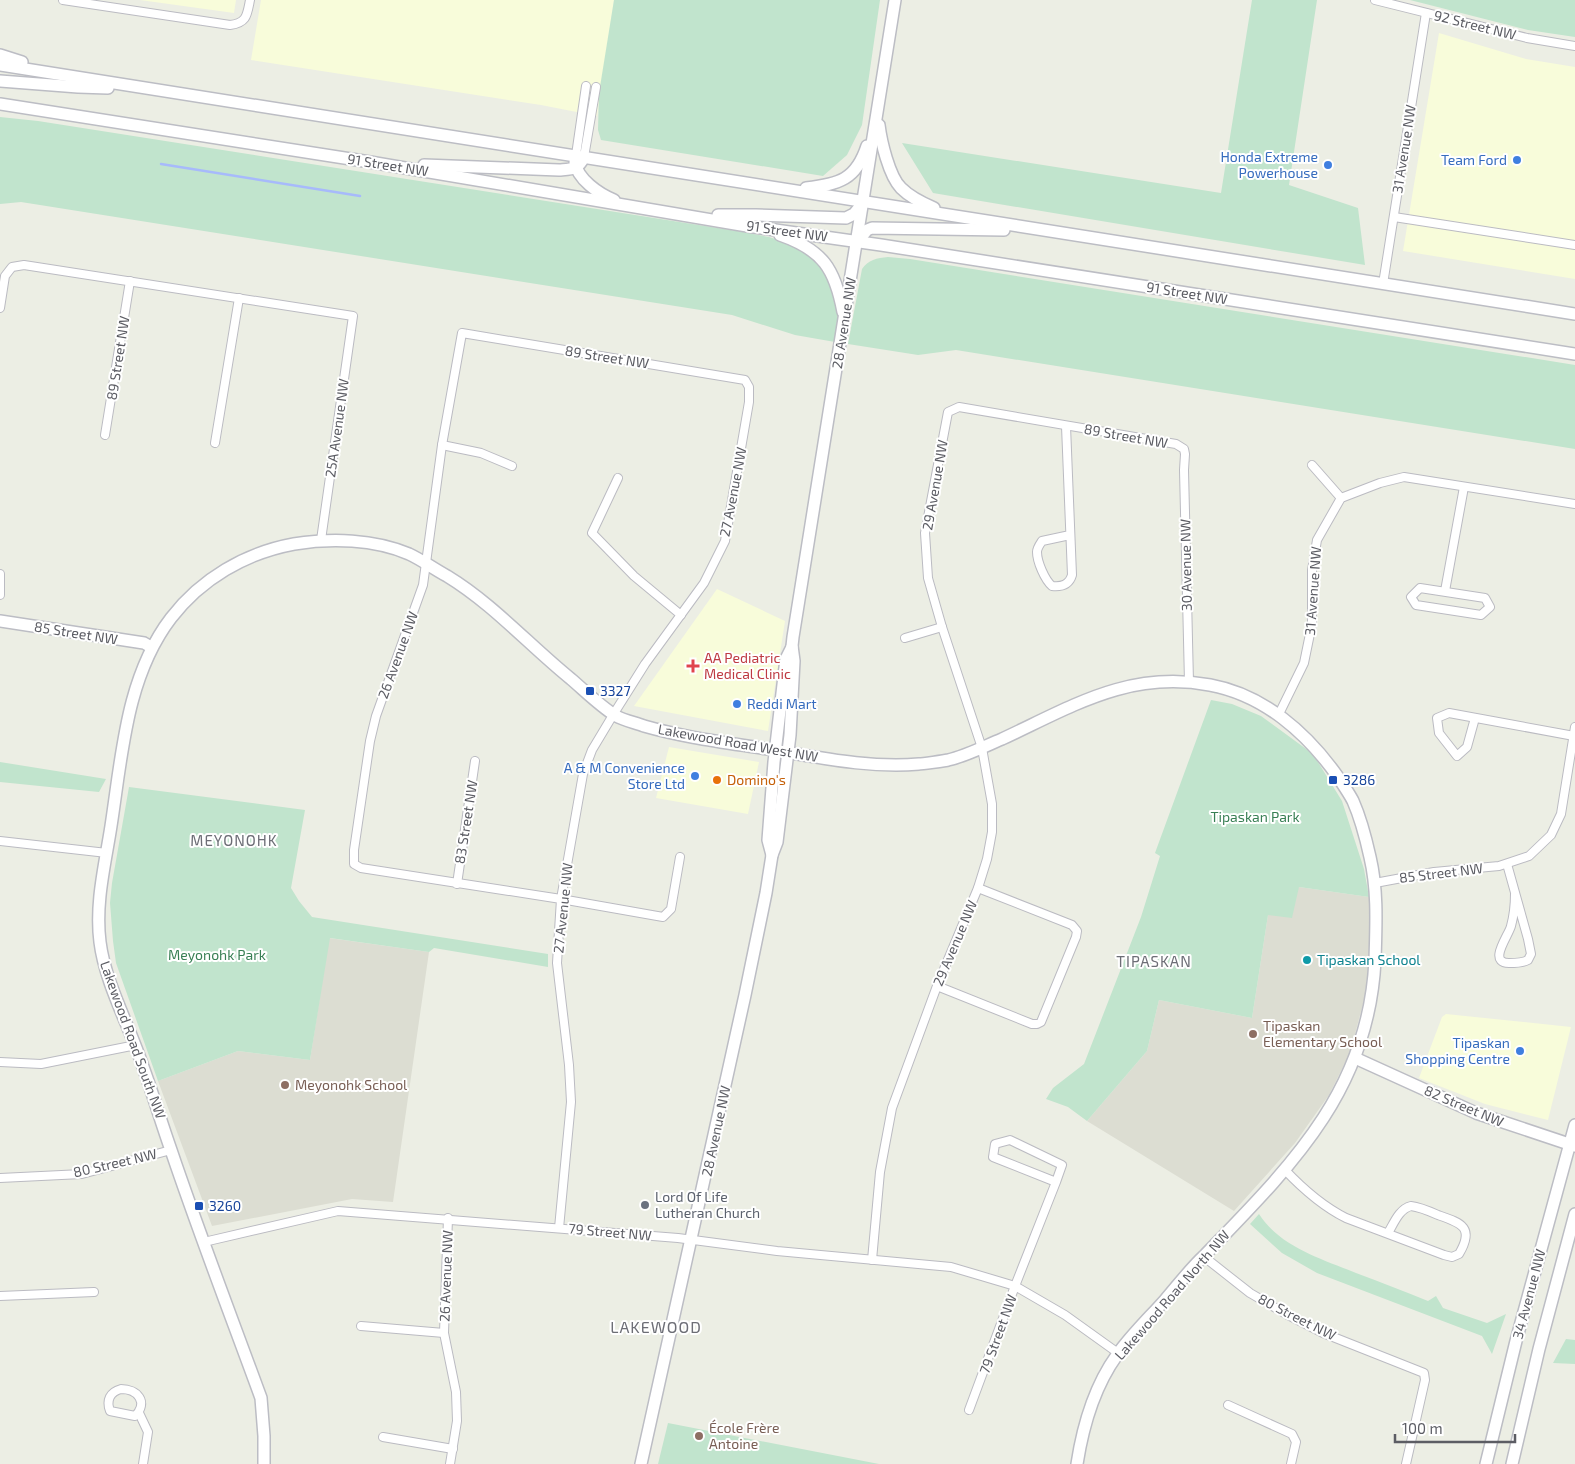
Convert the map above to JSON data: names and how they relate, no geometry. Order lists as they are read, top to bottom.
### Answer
{
  "streets": {
    "main road": [
      "91 Street NW",
      "28 Avenue NW",
      "85 Street NW",
      "Lakewood Road West NW",
      "Lakewood Road South NW",
      "82 Street NW",
      "34 Avenue NW",
      "Lakewood Road North NW"
    ],
    "street": [
      "92 Street NW",
      "31 Avenue NW",
      "89 Street NW",
      "25A Avenue NW",
      "29 Avenue NW",
      "27 Avenue NW",
      "30 Avenue NW",
      "26 Avenue NW",
      "83 Street NW",
      "80 Street NW",
      "79 Street NW"
    ]
  },
  "crossings": [
    ["92 Street NW", "31 Avenue NW"],
    ["31 Avenue NW", "Lakewood Road West NW"],
    ["91 Street NW", "28 Avenue NW"],
    ["28 Avenue NW", "Lakewood Road West NW"],
    ["28 Avenue NW", "79 Street NW"],
    ["89 Street NW", "29 Avenue NW"],
    ["89 Street NW", "27 Avenue NW"],
    ["89 Street NW", "30 Avenue NW"],
    ["89 Street NW", "26 Avenue NW"],
    ["25A Avenue NW", "Lakewood Road West NW"],
    ["29 Avenue NW", "Lakewood Road West NW"],
    ["29 Avenue NW", "79 Street NW"],
    ["27 Avenue NW", "Lakewood Road West NW"],
    ["27 Avenue NW", "83 Street NW"],
    ["27 Avenue NW", "79 Street NW"],
    ["30 Avenue NW", "Lakewood Road West NW"],
    ["85 Street NW", "Lakewood Road South NW"],
    ["85 Street NW", "Lakewood Road North NW"],
    ["26 Avenue NW", "Lakewood Road West NW"],
    ["26 Avenue NW", "83 Street NW"],
    ["26 Avenue NW", "79 Street NW"],
    ["Lakewood Road West NW", "Lakewood Road South NW"],
    ["Lakewood Road West NW", "Lakewood Road North NW"],
    ["Lakewood Road South NW", "80 Street NW"],
    ["Lakewood Road South NW", "79 Street NW"],
    ["82 Street NW", "34 Avenue NW"],
    ["82 Street NW", "Lakewood Road North NW"],
    ["80 Street NW", "Lakewood Road North NW"],
    ["79 Street NW", "Lakewood Road North NW"]
  ],
  "districts": ["MEYONOHK", "TIPASKAN", "LAKEWOOD"],
  "parks": ["Tipaskan Park", "Meyonohk Park"],
  "places": {
    "other": [
      "Team Ford",
      "Honda Extreme Powerhouse",
      "Reddi Mart",
      "A & M Convenience Store Ltd",
      "Domino's",
      "Tipaskan School",
      "Tipaskan Elementary School",
      "Tipaskan Shopping Centre",
      "Meyonohk School",
      "Lord Of Life Lutheran Church",
      "École Frère Antoine"
    ],
    "health": ["AA Pediatric Medical Clinic"],
    "transit": ["3327", "3286", "3260"]
  },
  "scale_bar": "100 m"
}
